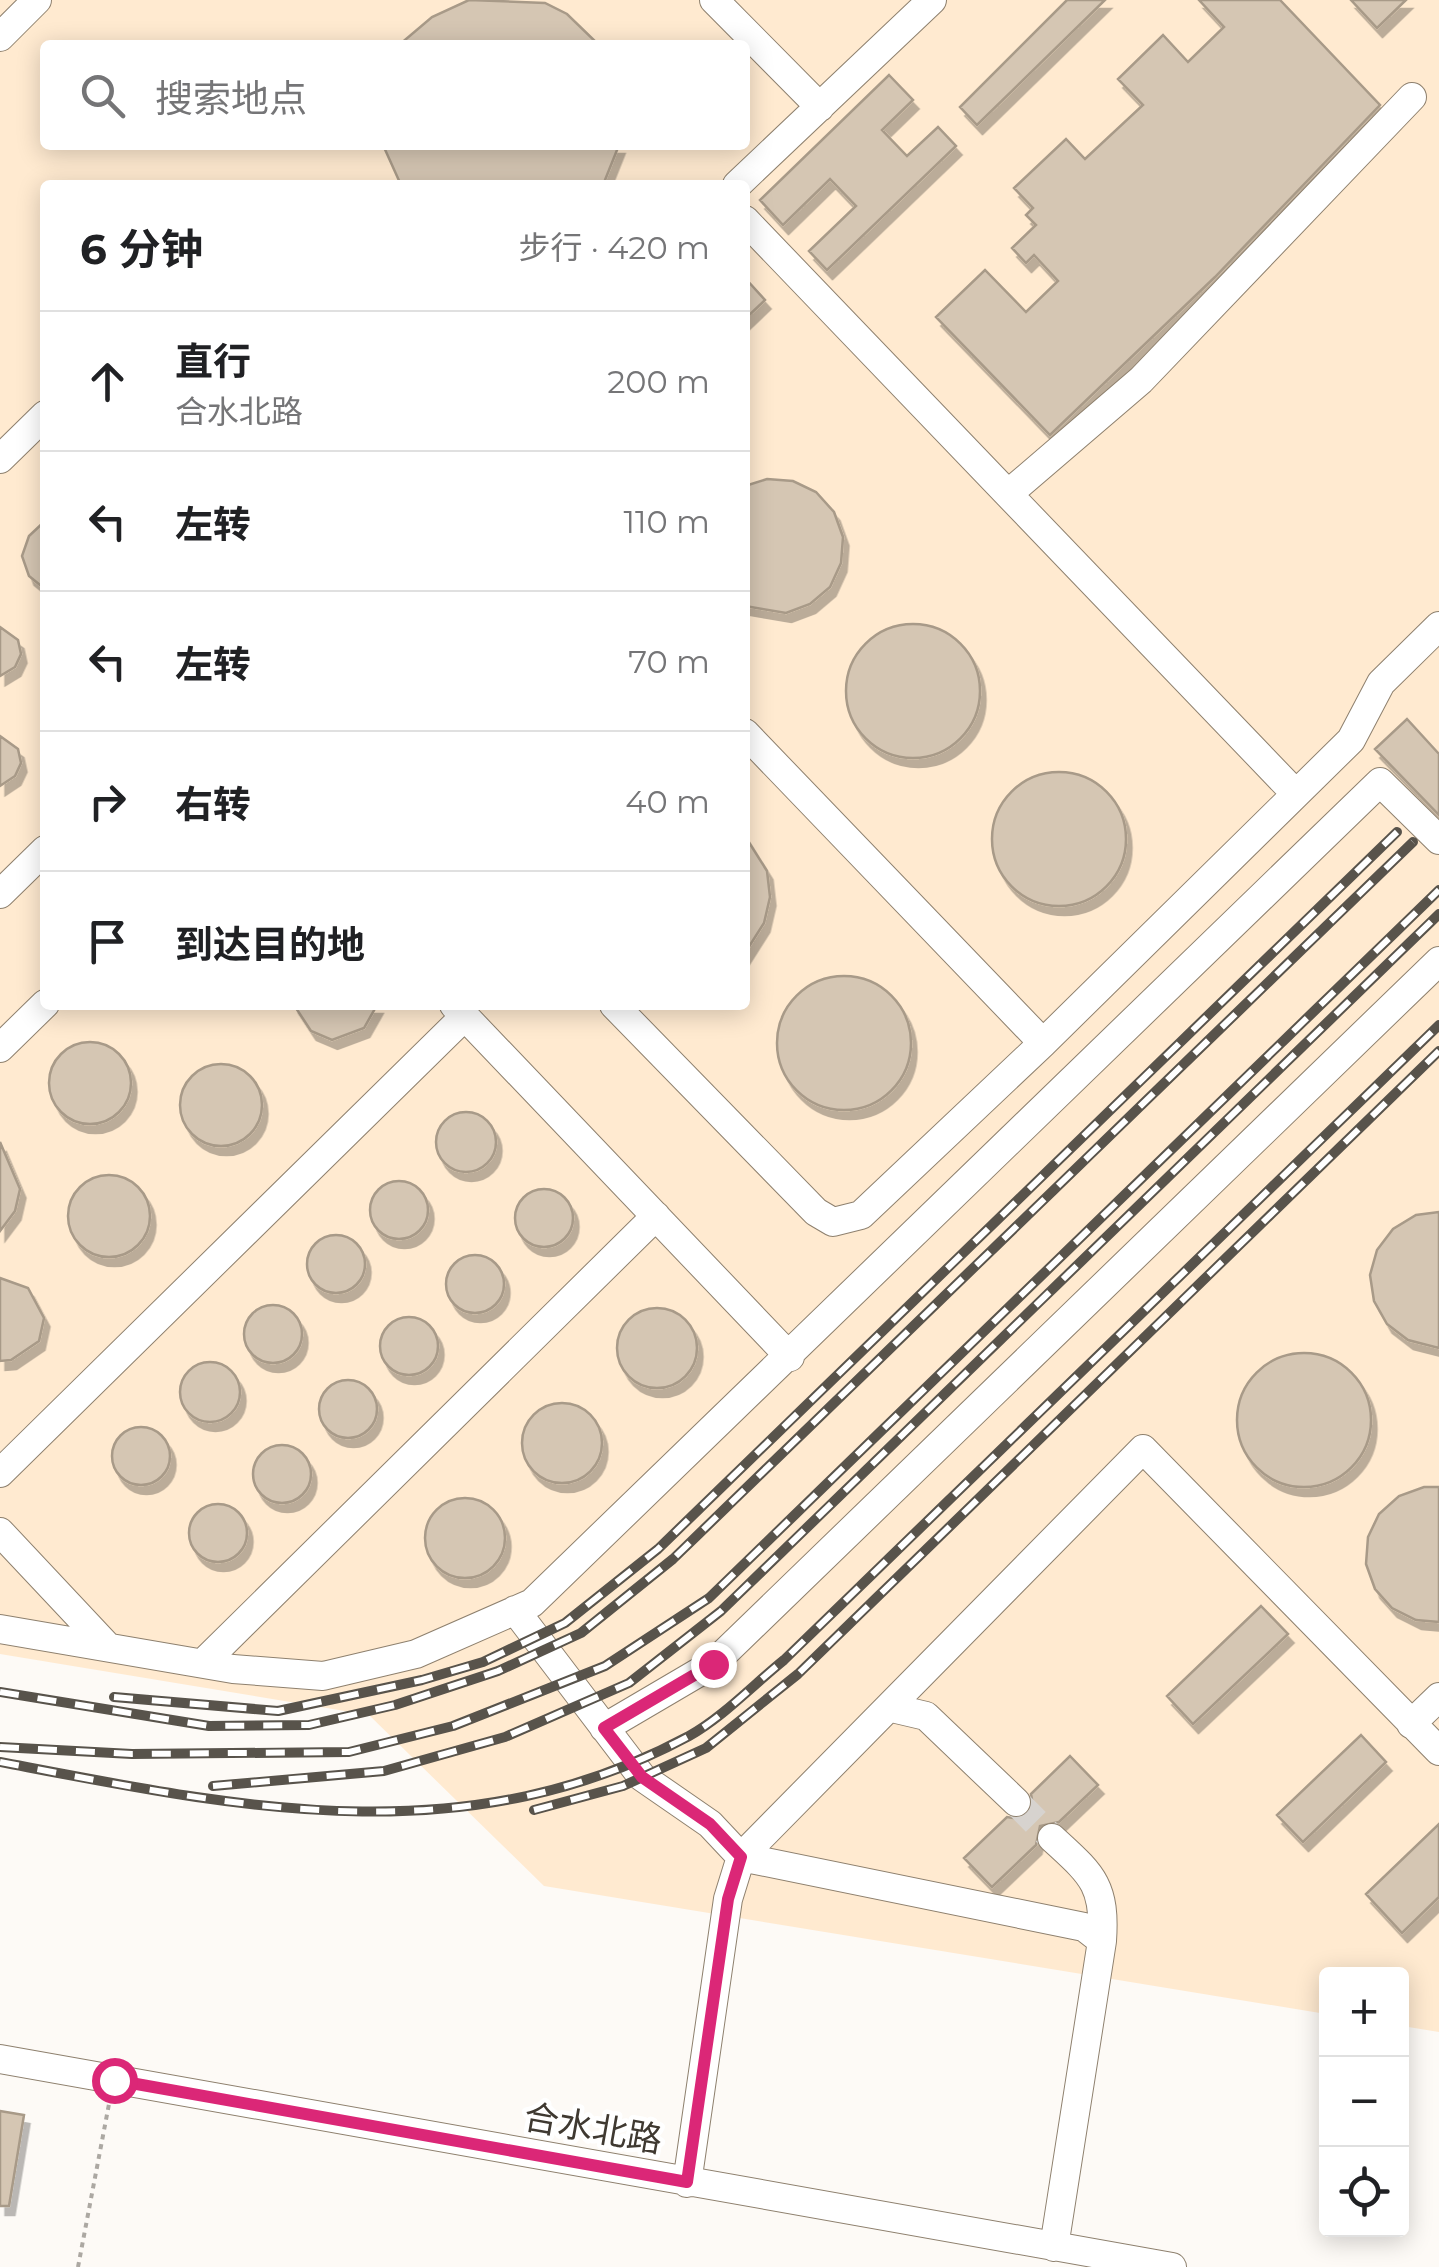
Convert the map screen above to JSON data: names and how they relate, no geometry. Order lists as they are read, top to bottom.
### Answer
{
  "streets": {
    "street": ["合水北路"]
  },
  "page": {
    "search": "搜索地点",
    "heading": ["6 分钟", "步行 · 420 m"],
    "list": [
      ["直行", "合水北路", "200 m"],
      ["左转", "110 m"],
      ["左转", "70 m"],
      ["右转", "40 m"],
      "到达目的地"
    ],
    "map_buttons": ["+", "−"]
  }
}
